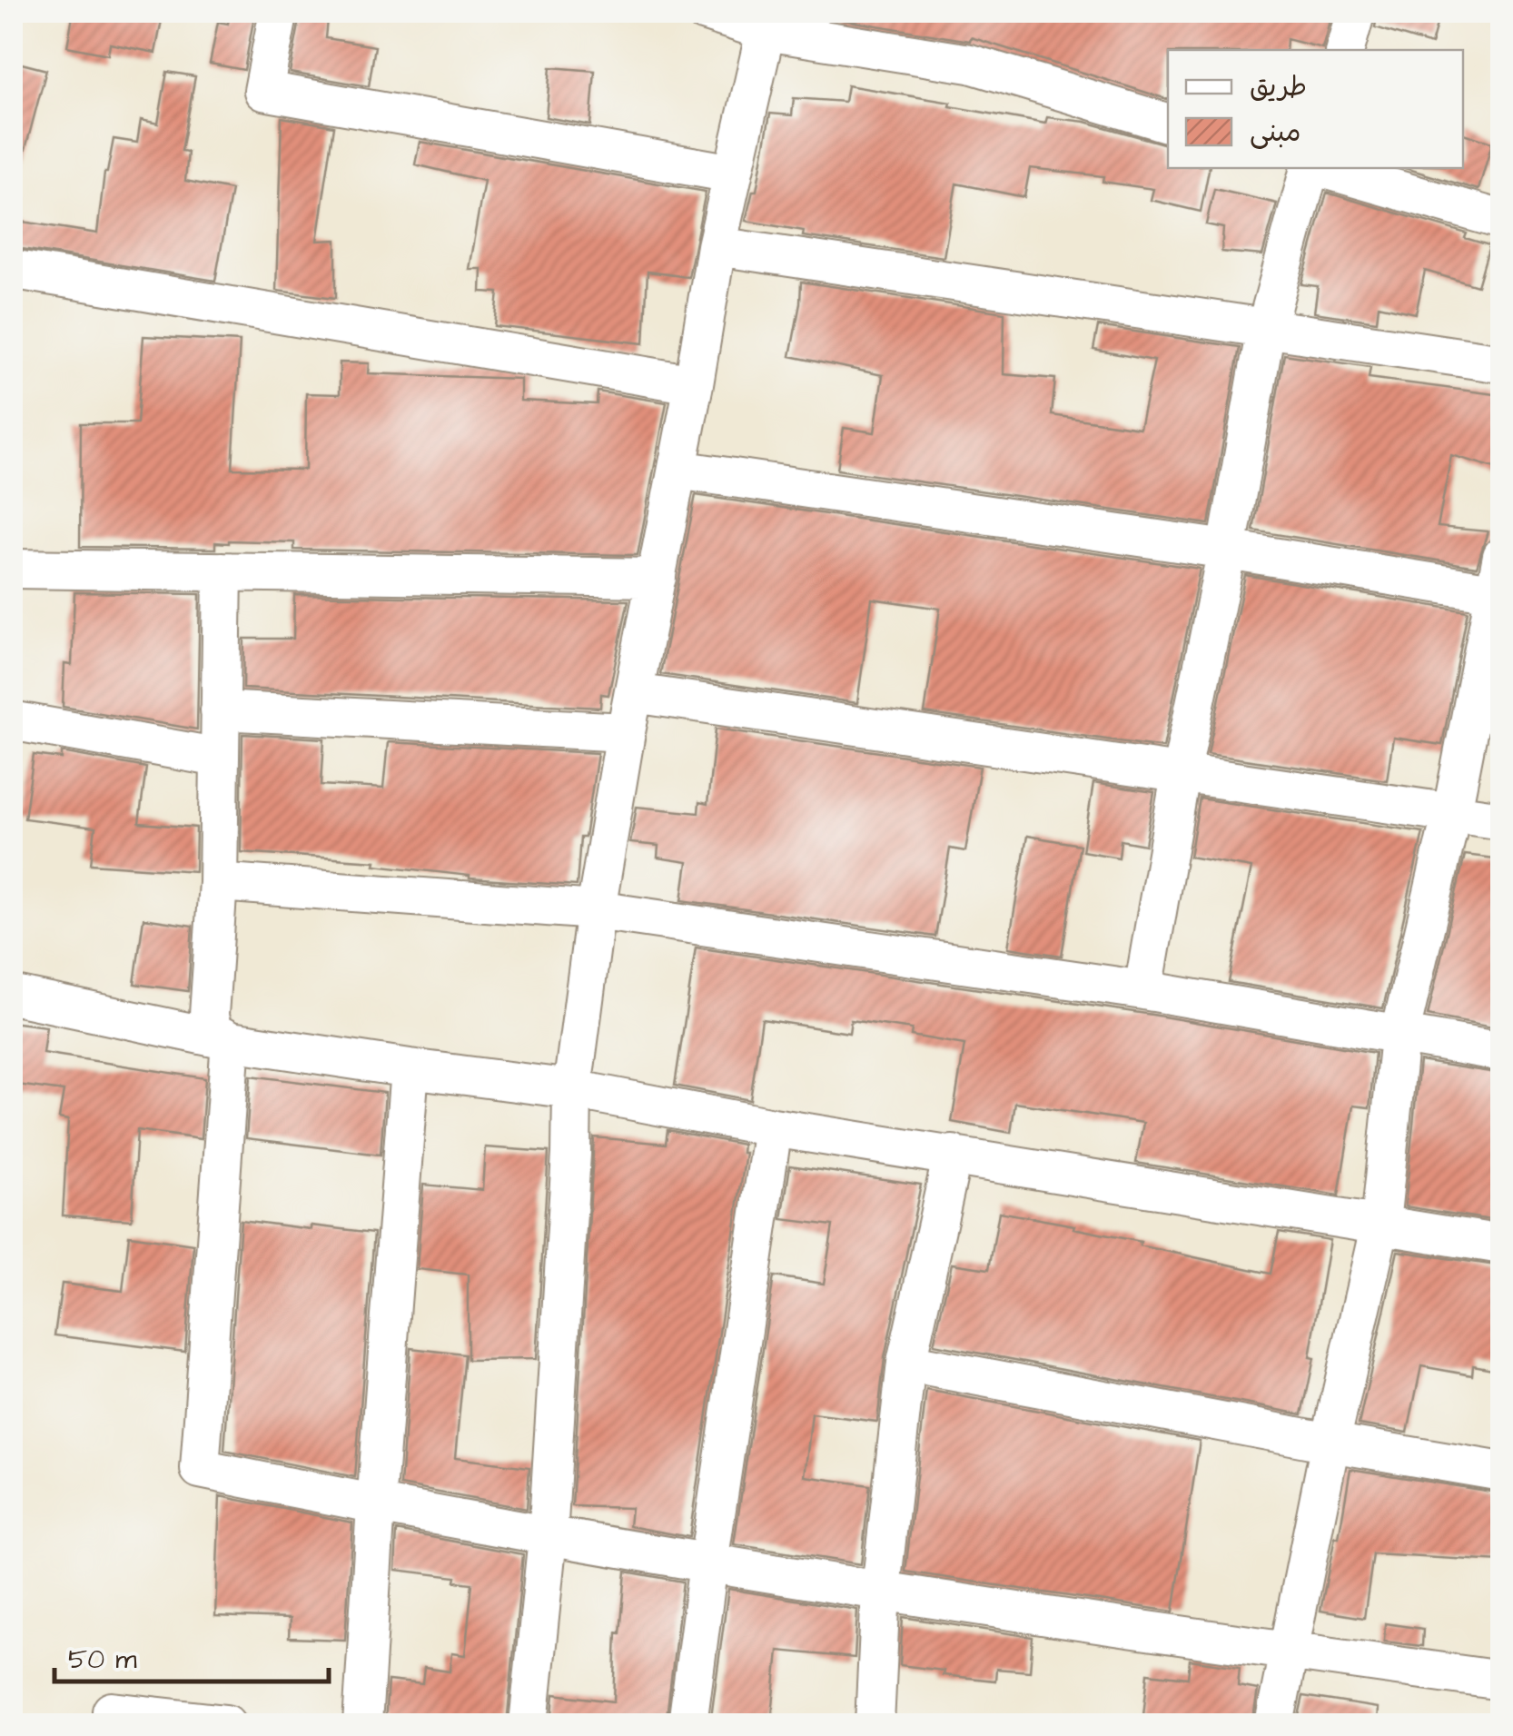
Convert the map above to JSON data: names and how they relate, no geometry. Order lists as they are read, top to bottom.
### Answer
{
  "legend": ["طريق", "مبنى"],
  "scale_bar": "50 m"
}
